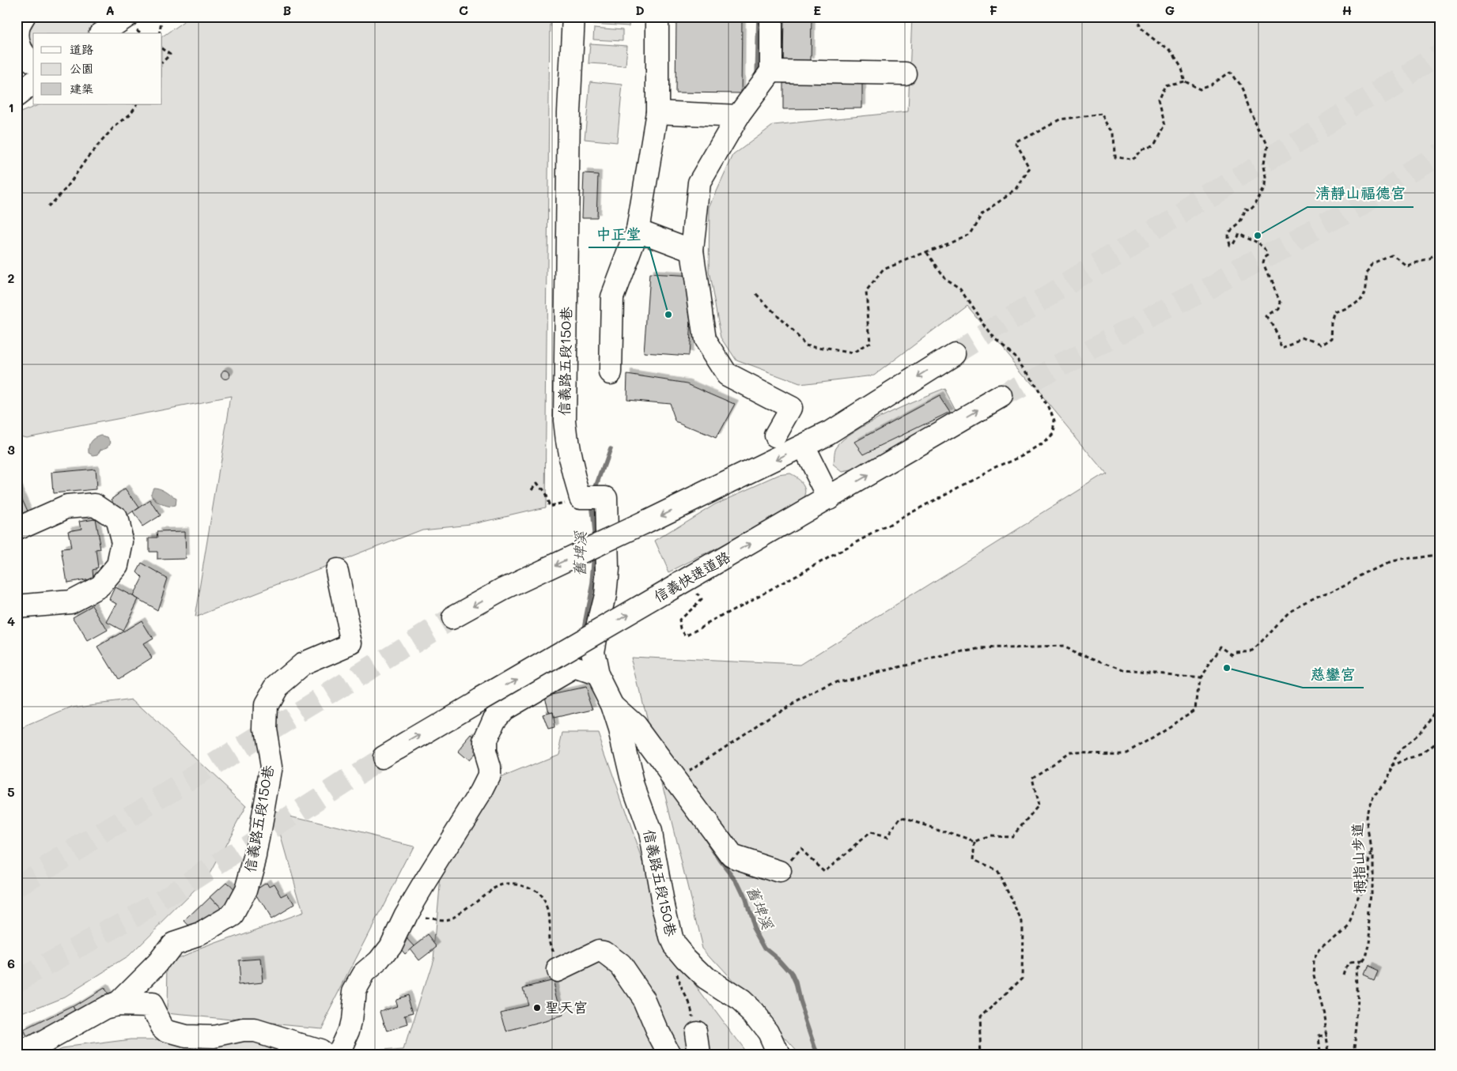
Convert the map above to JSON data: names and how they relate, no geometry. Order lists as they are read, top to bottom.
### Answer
{
  "streets": {
    "main road": ["信義路五段150巷", "信義快速道路"],
    "path": ["拇指山步道"]
  },
  "water": ["舊埤溪"],
  "places": [
    "清靜山福德宮",
    "中正堂",
    "慈鑾宮",
    "聖天宮"
  ],
  "legend": ["道路", "公園", "建築"],
  "grid": {
    "columns": [
      "A",
      "B",
      "C",
      "D",
      "E",
      "F",
      "G",
      "H"
    ],
    "rows": [
      "1",
      "2",
      "3",
      "4",
      "5",
      "6"
    ]
  }
}
